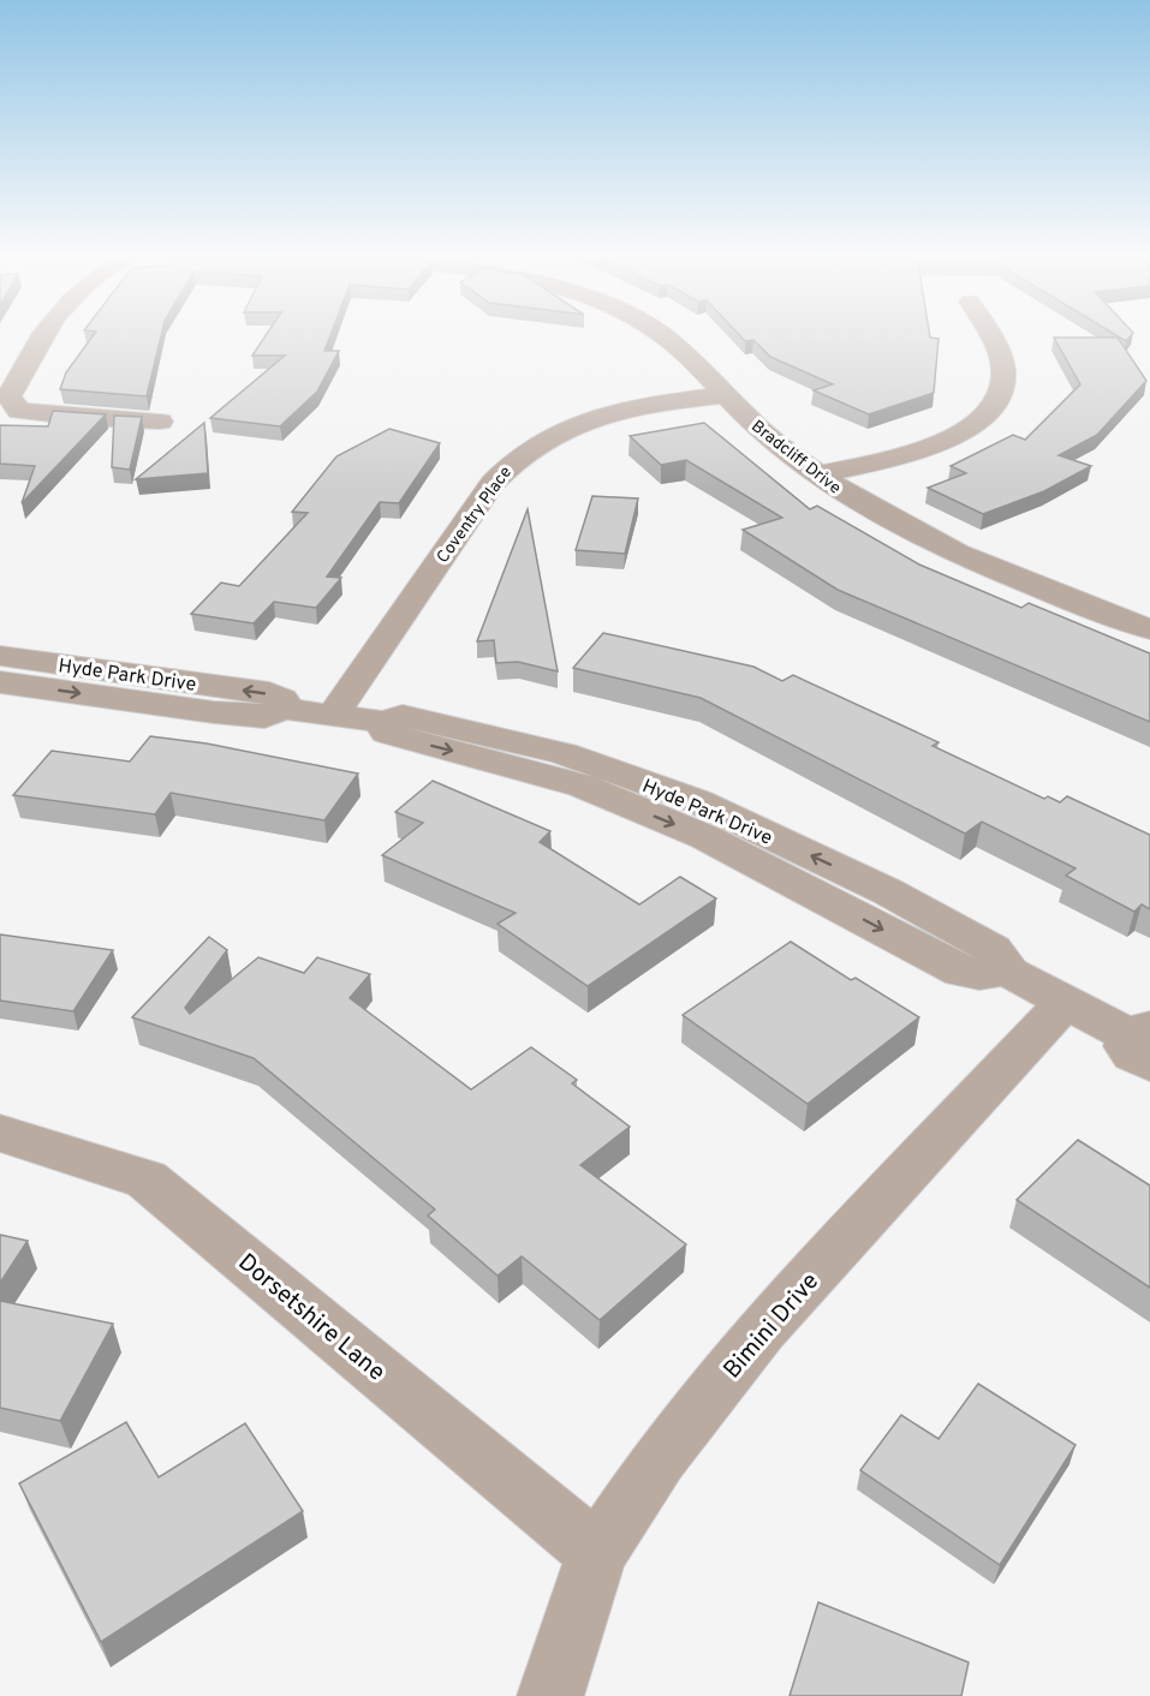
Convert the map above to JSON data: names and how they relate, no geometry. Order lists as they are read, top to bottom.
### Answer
{
  "streets": {
    "street": [
      "Bradcliff Drive",
      "Coventry Place",
      "Hyde Park Drive",
      "Dorsetshire Lane",
      "Bimini Drive"
    ]
  },
  "crossings": [
    ["Bradcliff Drive", "Coventry Place"],
    ["Coventry Place", "Hyde Park Drive"],
    ["Hyde Park Drive", "Bimini Drive"],
    ["Dorsetshire Lane", "Bimini Drive"]
  ]
}
